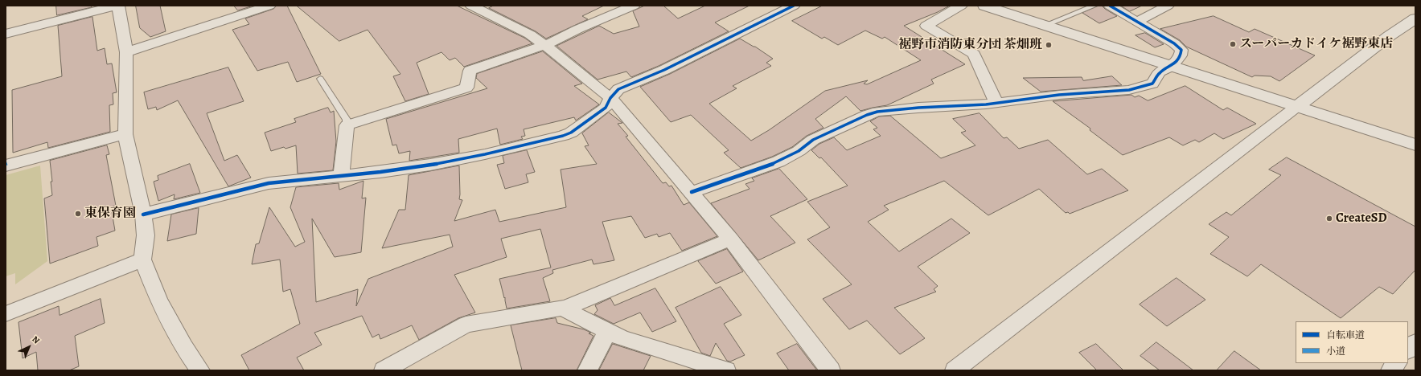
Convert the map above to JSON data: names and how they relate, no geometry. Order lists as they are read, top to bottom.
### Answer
{
  "places": [
    "スーパーカドイケ裾野東店",
    "裾野市消防東分団 茶畑班",
    "東保育園",
    "CreateSD"
  ],
  "legend": ["自転車道", "小道"],
  "north": "top right"
}
